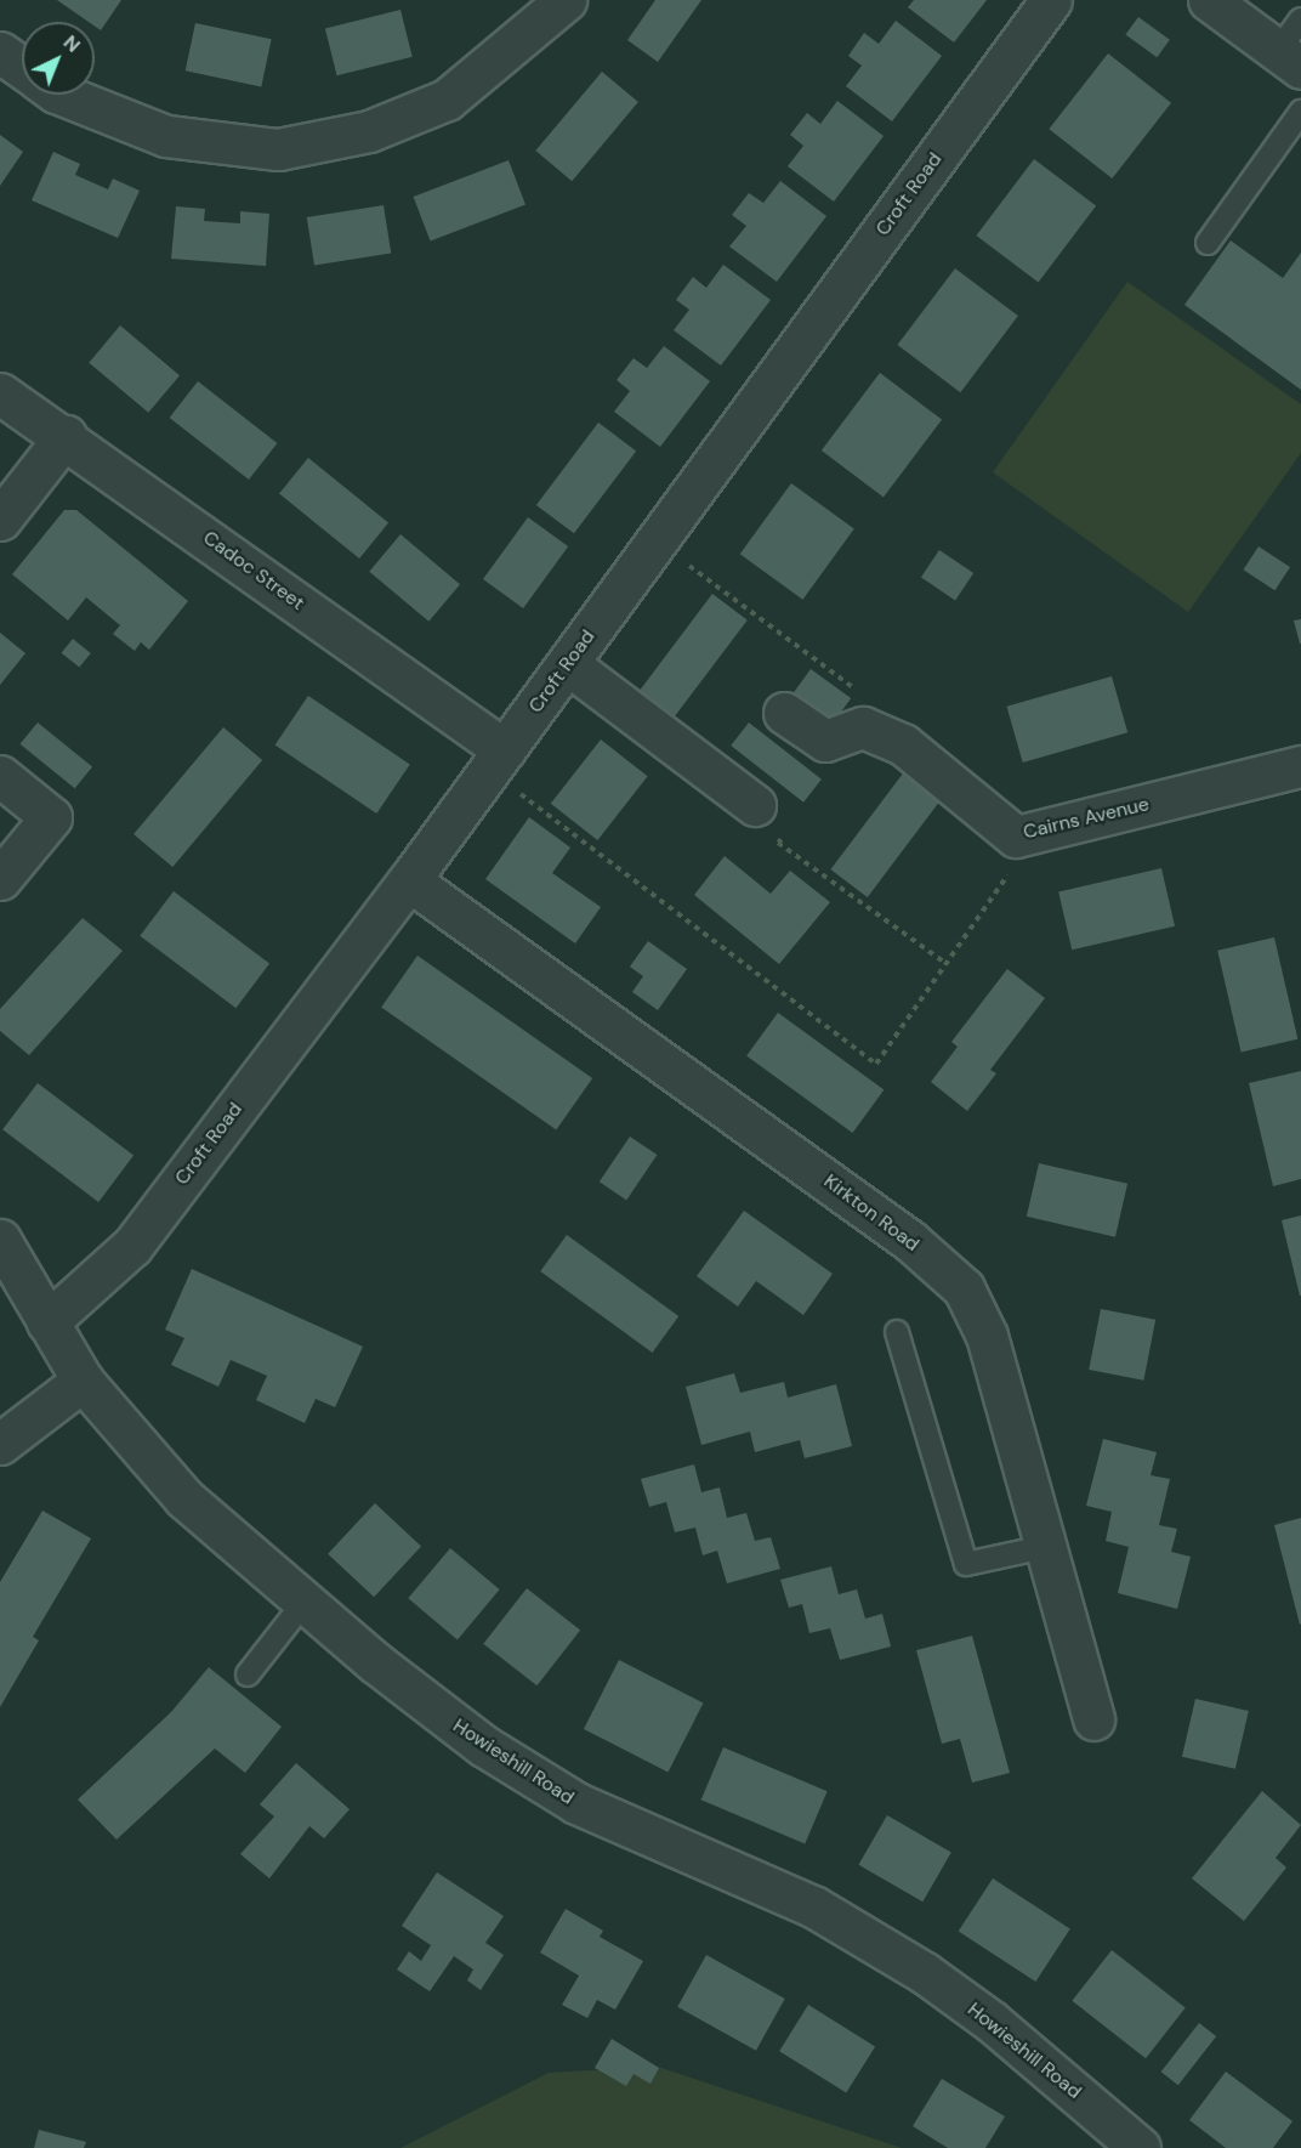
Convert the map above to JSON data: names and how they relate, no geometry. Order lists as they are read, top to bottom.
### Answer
{
  "streets": {
    "street": [
      "Croft Road",
      "Cadoc Street",
      "Cairns Avenue",
      "Kirkton Road",
      "Howieshill Road"
    ]
  },
  "crossings": [
    ["Croft Road", "Cadoc Street"],
    ["Croft Road", "Kirkton Road"],
    ["Croft Road", "Howieshill Road"]
  ],
  "north": "top right"
}
